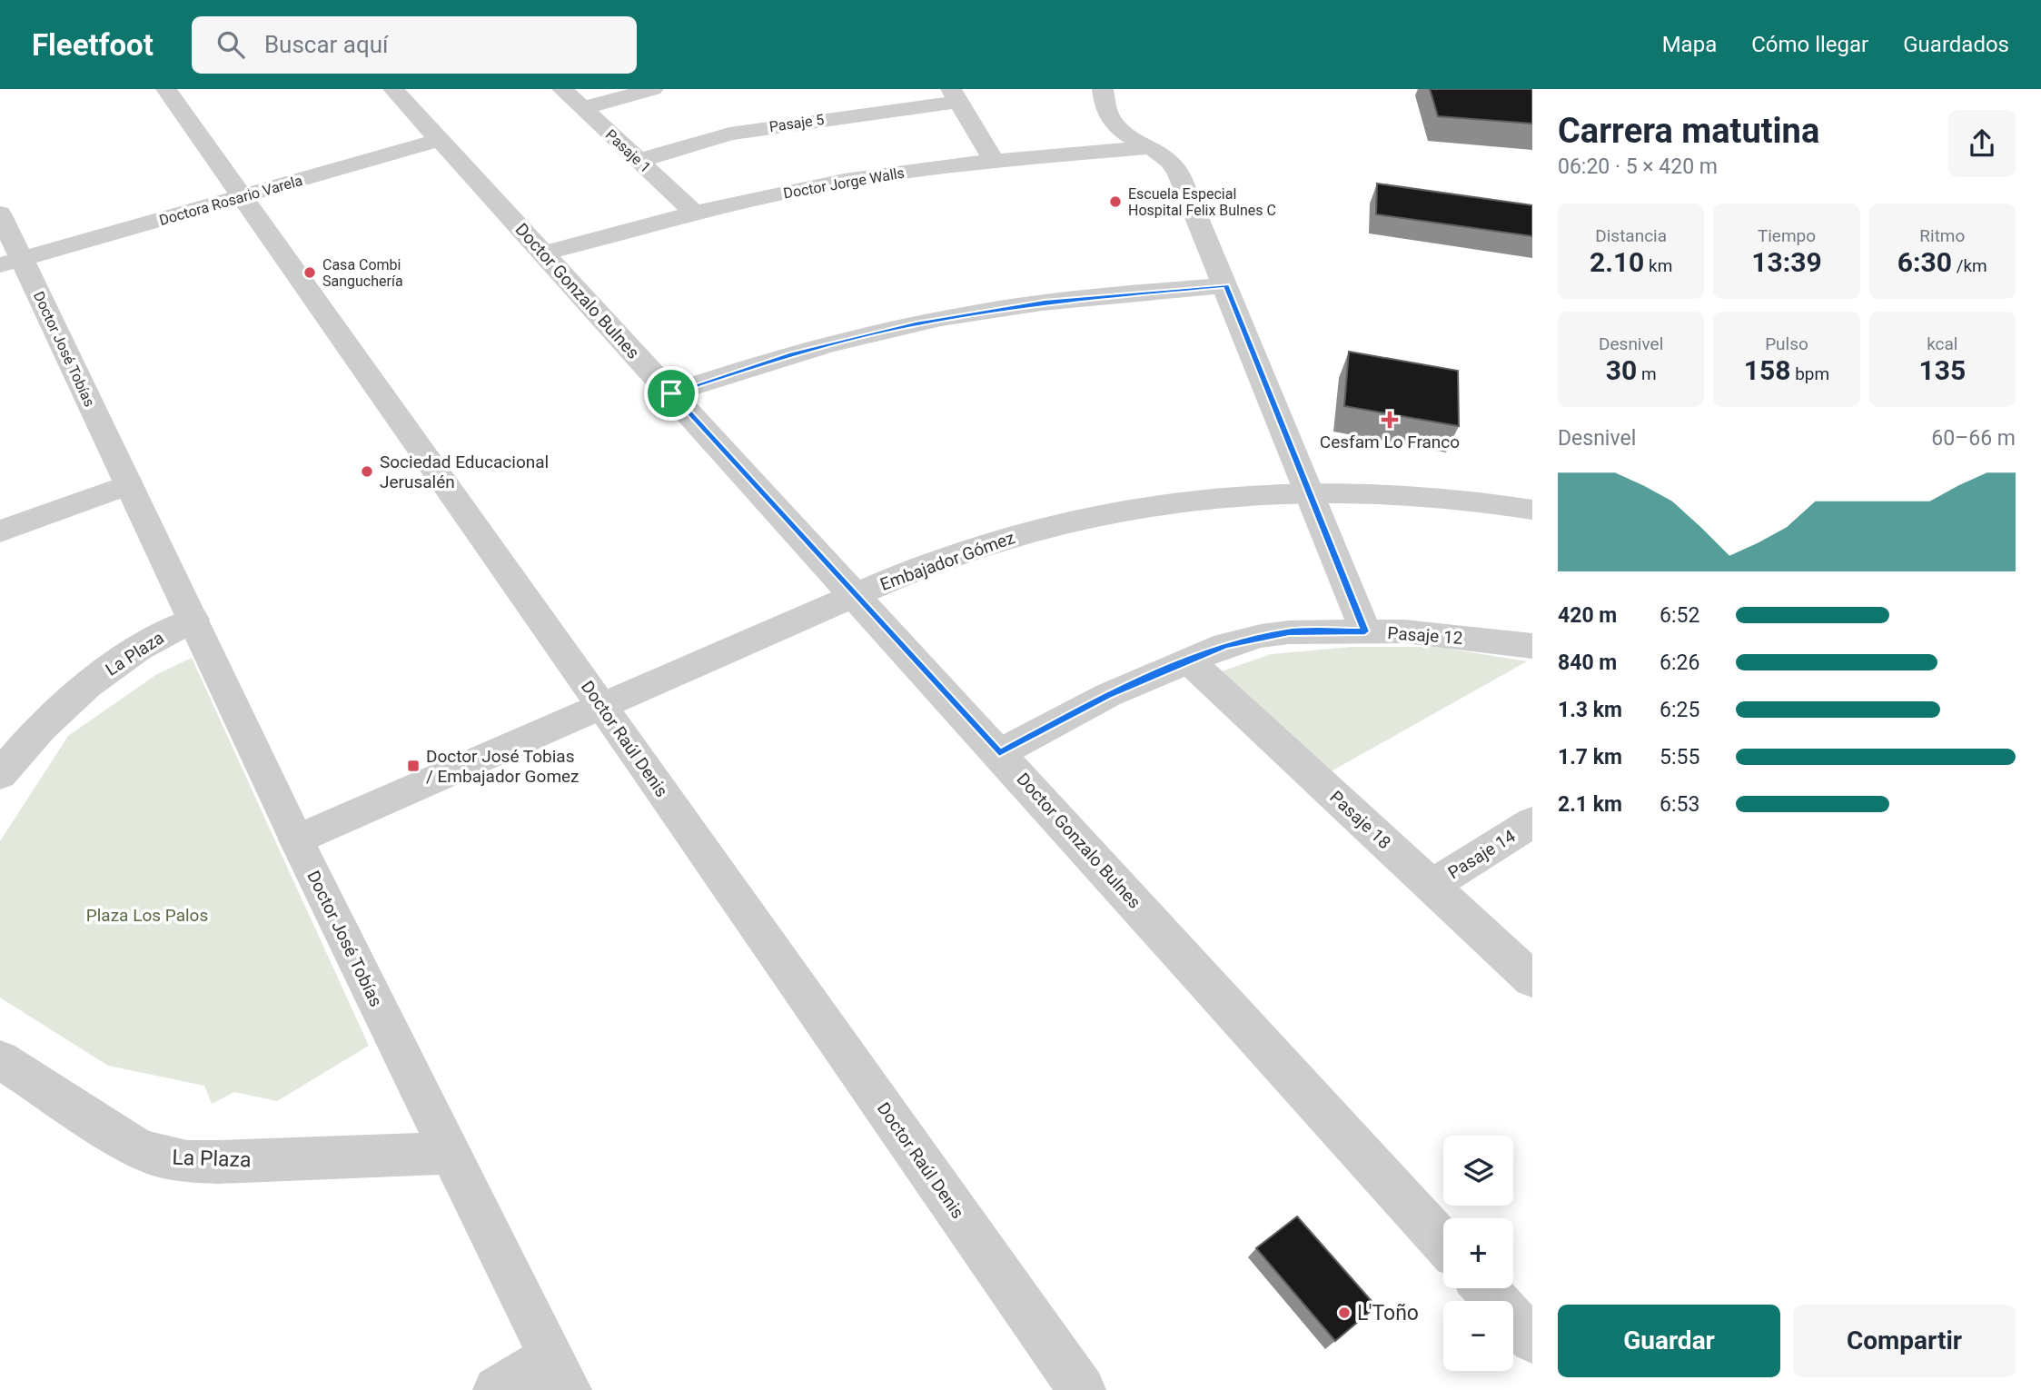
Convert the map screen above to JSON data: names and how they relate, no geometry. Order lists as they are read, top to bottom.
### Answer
{
  "streets": {
    "street": [
      "Pasaje 5",
      "Pasaje 1",
      "Doctor Jorge Walls",
      "Doctora Rosario Varela",
      "Doctor Gonzalo Bulnes",
      "Doctor José Tobías",
      "Embajador Gómez",
      "Pasaje 12",
      "La Plaza",
      "Doctor Raúl Denis",
      "Pasaje 18",
      "Pasaje 14"
    ]
  },
  "crossings": [
    ["Pasaje 5", "Pasaje 1"],
    ["Pasaje 1", "Doctor Jorge Walls"],
    ["Doctor Jorge Walls", "Doctor Gonzalo Bulnes"],
    ["Doctora Rosario Varela", "Doctor Gonzalo Bulnes"],
    ["Doctora Rosario Varela", "Doctor José Tobías"],
    ["Doctora Rosario Varela", "Doctor Raúl Denis"],
    ["Doctor Gonzalo Bulnes", "Embajador Gómez"],
    ["Doctor Gonzalo Bulnes", "Pasaje 12"],
    ["Doctor José Tobías", "Embajador Gómez"],
    ["Doctor José Tobías", "La Plaza"],
    ["Embajador Gómez", "Doctor Raúl Denis"],
    ["Pasaje 12", "Pasaje 18"],
    ["Pasaje 18", "Pasaje 14"]
  ],
  "parks": ["Plaza Los Palos"],
  "places": {
    "other": [
      "Escuela Especial Hospital Felix Bulnes C",
      "Casa Combi Sanguchería",
      "Sociedad Educacional Jerusalén",
      "L'Toño"
    ],
    "health": ["Cesfam Lo Franco"],
    "transit": ["Doctor José Tobias / Embajador Gomez"]
  },
  "page": {
    "header": "Fleetfoot",
    "search": "Buscar aquí",
    "nav": ["Mapa", "Cómo llegar", "Guardados"],
    "heading": ["Carrera matutina", "06:20 · 5 × 420 m"],
    "stats": [
      ["Distancia", "2.10 km"],
      ["Tiempo", "13:39"],
      ["Ritmo", "6:30 /km"],
      ["Desnivel", "30 m"],
      ["Pulso", "158 bpm"],
      ["kcal", "135"]
    ],
    "chart": ["Desnivel", "60–66 m"],
    "list": [
      {
        "name": "420 m",
        "note": "6:52"
      },
      {
        "name": "840 m",
        "note": "6:26"
      },
      {
        "name": "1.3 km",
        "note": "6:25"
      },
      {
        "name": "1.7 km",
        "note": "5:55"
      },
      {
        "name": "2.1 km",
        "note": "6:53"
      }
    ],
    "map_buttons": ["+", "−"],
    "buttons": ["Guardar", "Compartir"]
  }
}
